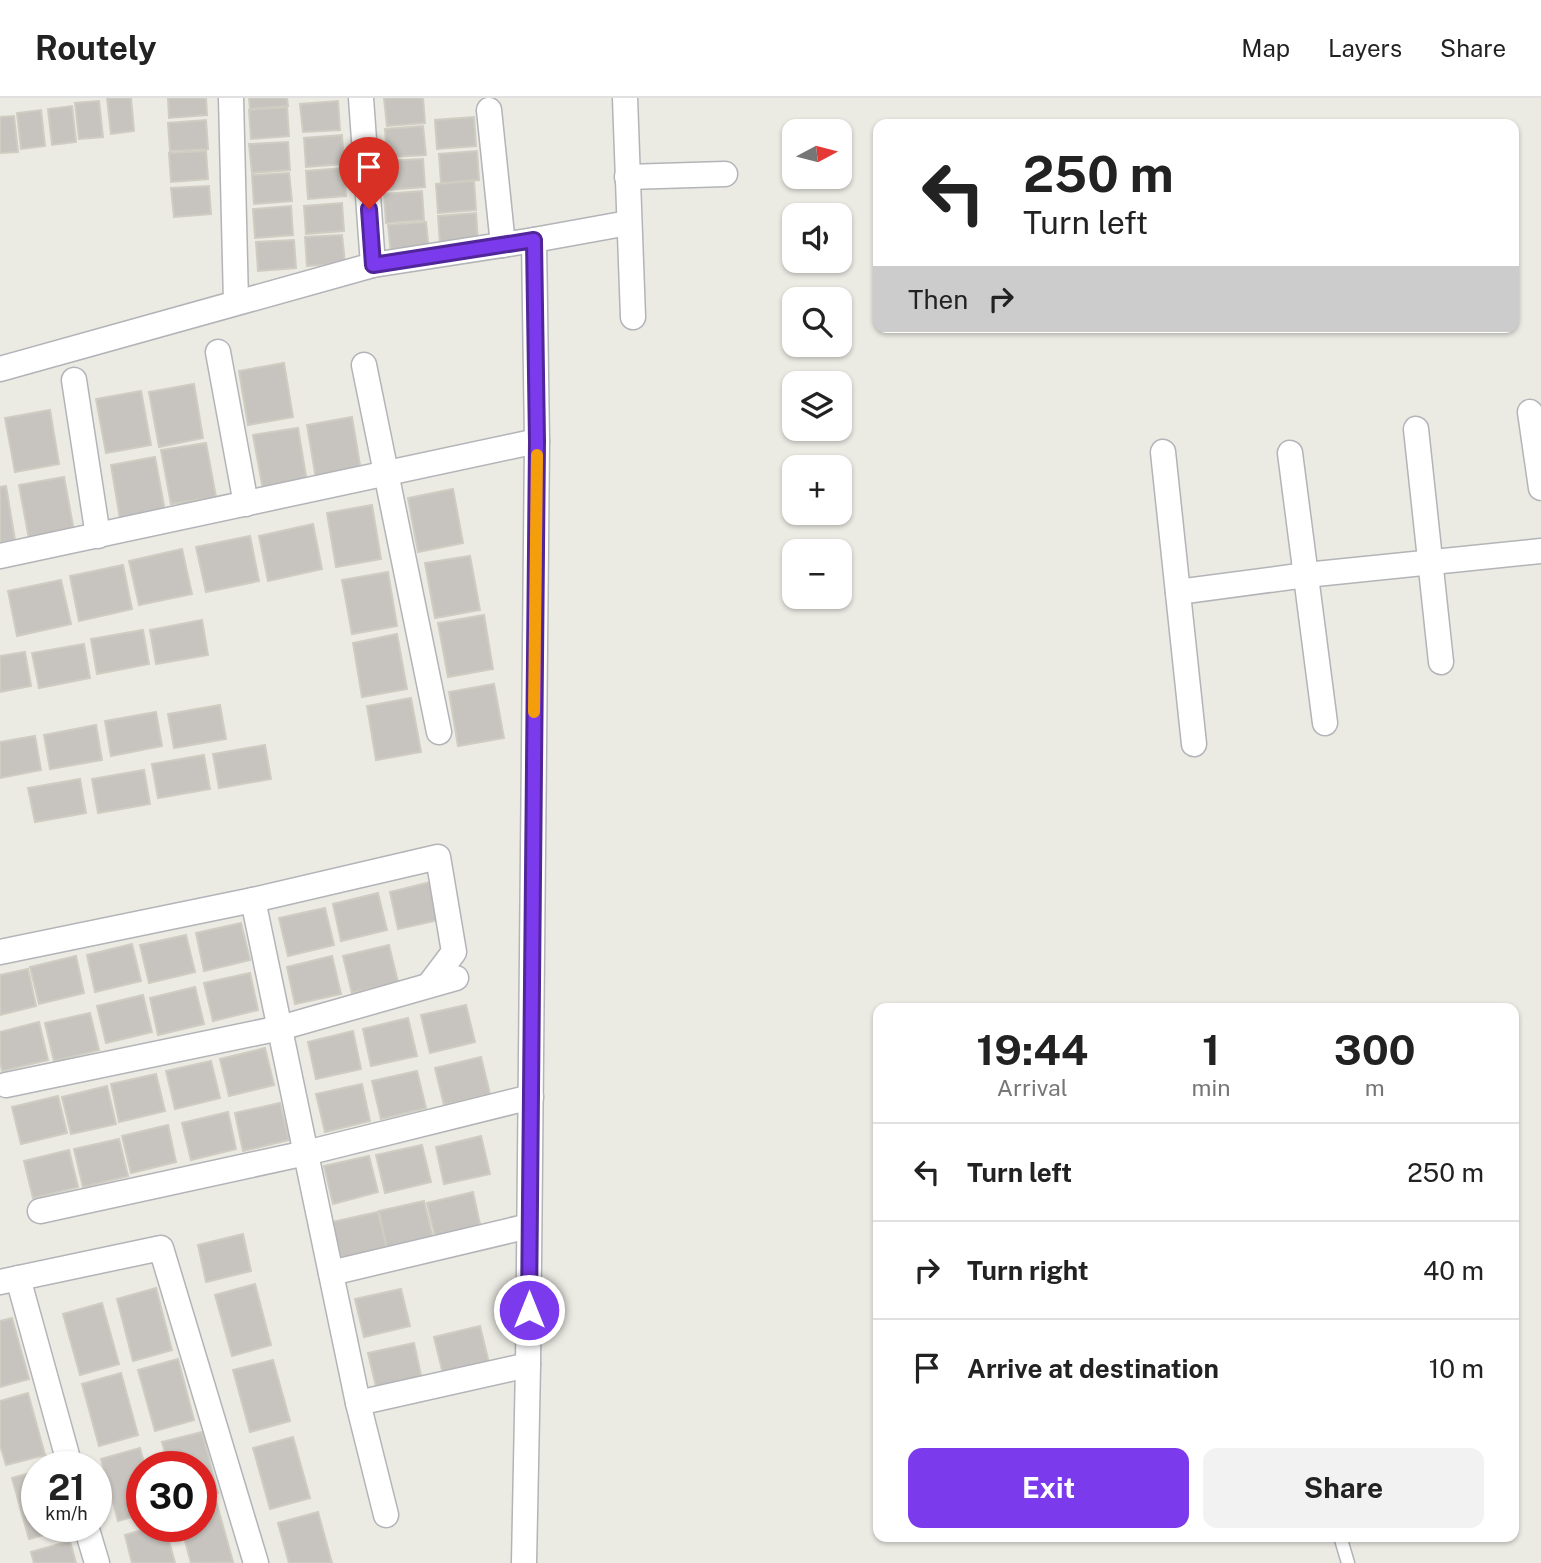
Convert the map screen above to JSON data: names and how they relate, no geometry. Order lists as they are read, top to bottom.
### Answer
{
  "north": "right",
  "page": {
    "header": "Routely",
    "nav": ["Map", "Layers", "Share"],
    "map_buttons": ["+", "−"],
    "turn": ["250 m", "Turn left"],
    "then": "Then",
    "eta": [
      "19:44",
      "Arrival",
      "1",
      "min",
      "300",
      "m"
    ],
    "list": [
      {
        "name": "Turn left",
        "value": "250 m"
      },
      {
        "name": "Turn right",
        "value": "40 m"
      },
      {
        "name": "Arrive at destination",
        "value": "10 m"
      }
    ],
    "buttons": ["Exit", "Share"],
    "speed": "21 km/h",
    "limit": "30"
  }
}
